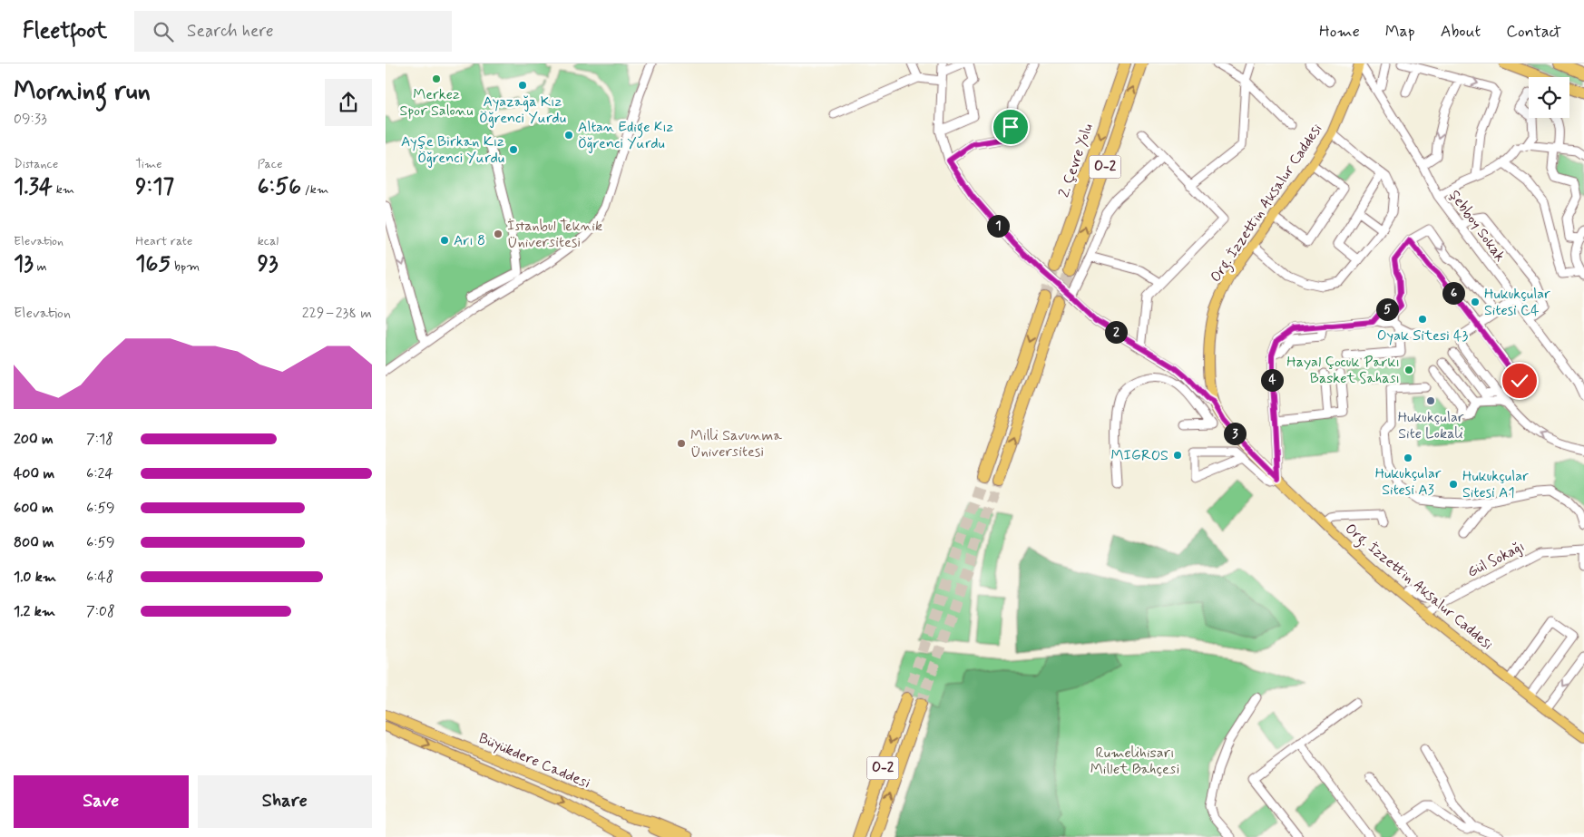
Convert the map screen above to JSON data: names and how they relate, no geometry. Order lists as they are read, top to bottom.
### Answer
{
  "streets": {
    "highway": ["2. Çevre Yolu", "O-2"],
    "main road": ["Org. İzzettin Aksalur Caddesi", "Büyükdere Caddesi"],
    "street": ["Şebboy Sokak", "Gül Sokağı"]
  },
  "crossings": [
    ["Org. İzzettin Aksalur Caddesi", "Şebboy Sokak"],
    ["Org. İzzettin Aksalur Caddesi", "Gül Sokağı"]
  ],
  "parks": ["Rumelihisarı Millet Bahçesi"],
  "places": [
    "Merkez Spor Salonu",
    "Ayazağa Kız Öğrenci Yurdu",
    "Altan Edige Kız Öğrenci Yurdu",
    "Ayşe Birkan Kız Öğrenci Yurdu",
    "İstanbul Teknik Üniversitesi",
    "Arı 8",
    "Hukukçular Sitesi C4",
    "Oyak Sitesi 43",
    "Hayal Çocuk Parkı Basket Sahası",
    "Hukukçular Site Lokali",
    "Milli Savunma Üniversitesi",
    "MIGROS",
    "Hukukçular Sitesi A3",
    "Hukukçular Sitesi A1"
  ],
  "page": {
    "header": "Fleetfoot",
    "search": "Search here",
    "nav": [
      "Home",
      "Map",
      "About",
      "Contact"
    ],
    "heading": ["Morning run", "09:33"],
    "stats": [
      ["Distance", "1.34 km"],
      ["Time", "9:17"],
      ["Pace", "6:56 /km"],
      ["Elevation", "13 m"],
      ["Heart rate", "165 bpm"],
      ["kcal", "93"]
    ],
    "pins": [
      "1",
      "6",
      "5",
      "2",
      "4",
      "3"
    ],
    "chart": ["Elevation", "229–238 m"],
    "list": [
      {
        "name": "200 m",
        "note": "7:18"
      },
      {
        "name": "400 m",
        "note": "6:24"
      },
      {
        "name": "600 m",
        "note": "6:59"
      },
      {
        "name": "800 m",
        "note": "6:59"
      },
      {
        "name": "1.0 km",
        "note": "6:48"
      },
      {
        "name": "1.2 km",
        "note": "7:08"
      }
    ],
    "buttons": ["Save", "Share"]
  }
}
